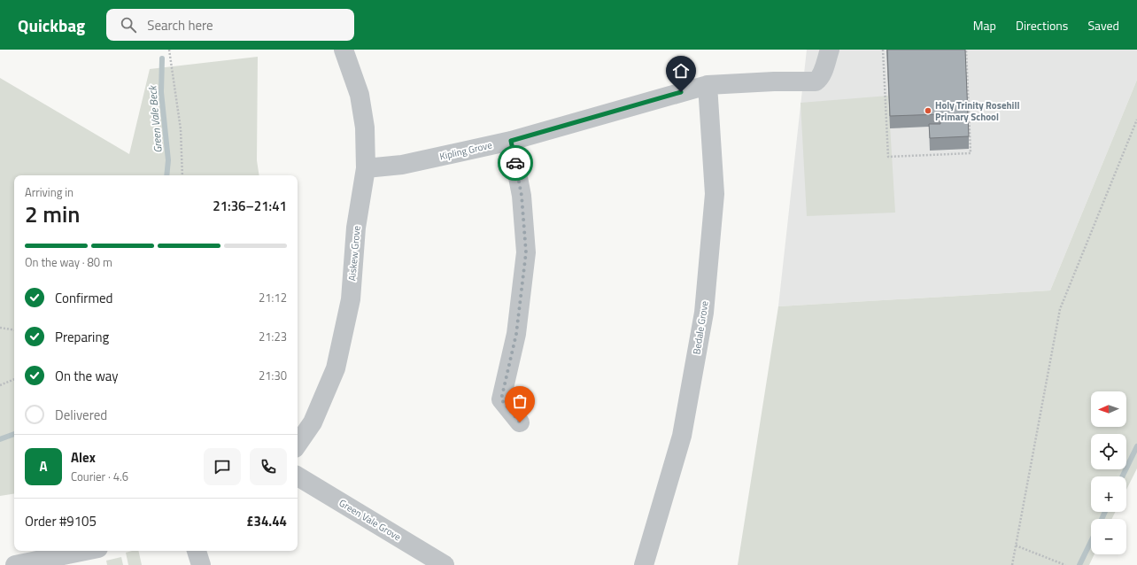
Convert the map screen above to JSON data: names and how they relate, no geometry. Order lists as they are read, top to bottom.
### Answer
{
  "streets": {
    "street": [
      "Kipling Grove",
      "Aiskew Grove",
      "Bedale Grove",
      "Green Vale Grove"
    ]
  },
  "crossings": [
    ["Kipling Grove", "Aiskew Grove"],
    ["Kipling Grove", "Bedale Grove"]
  ],
  "water": ["Green Vale Beck"],
  "places": ["Holy Trinity Rosehill Primary School"],
  "north": "left",
  "page": {
    "header": "Quickbag",
    "search": "Search here",
    "nav": ["Map", "Directions", "Saved"],
    "heading": ["2 min", "Arriving in", "21:36–21:41"],
    "panel": [
      "Alex",
      "Courier · 4.6",
      "Order #9105",
      "£34.44"
    ],
    "bar": "On the way · 80 m",
    "list": [
      ["Confirmed", "21:12"],
      ["Preparing", "21:23"],
      ["On the way", "21:30"],
      "Delivered"
    ],
    "map_buttons": ["+", "−"],
    "round": "A"
  }
}
